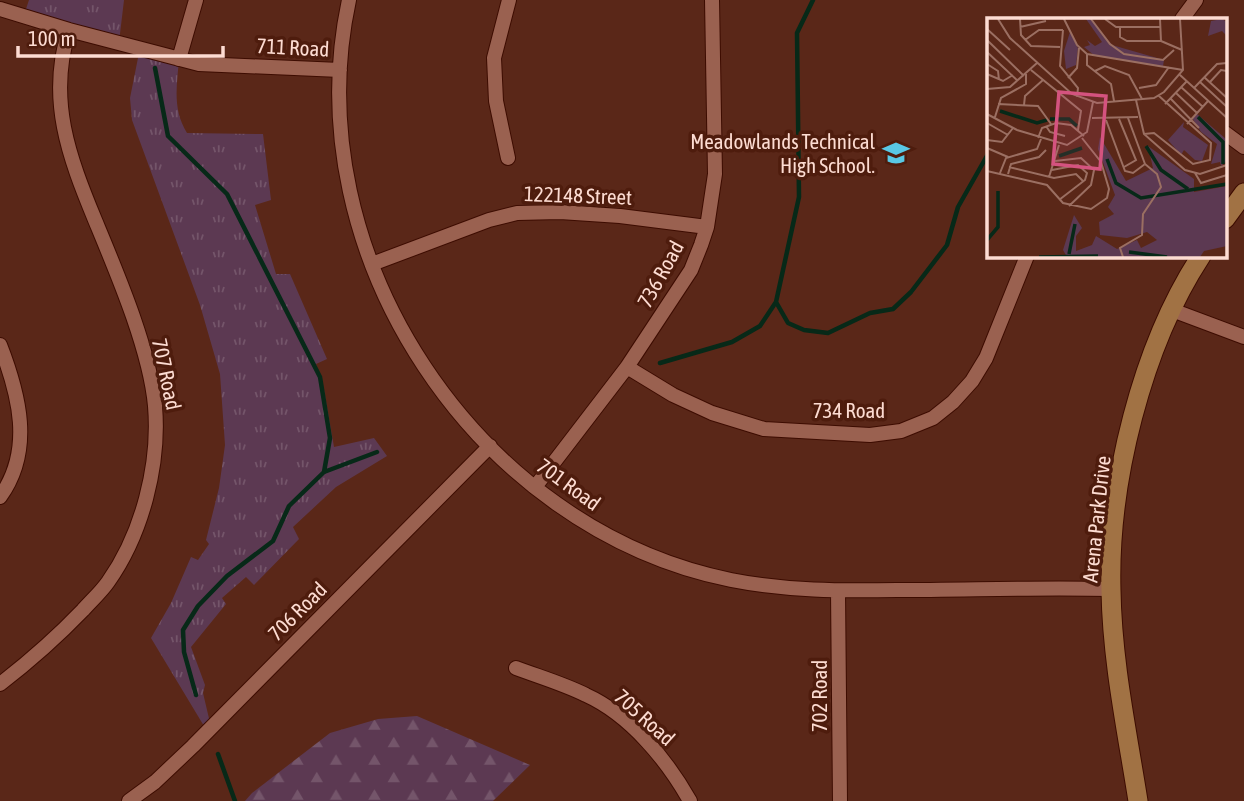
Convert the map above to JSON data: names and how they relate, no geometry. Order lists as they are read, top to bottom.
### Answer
{
  "streets": {
    "street": [
      "711 Road",
      "122148 Street",
      "736 Road",
      "707 Road",
      "734 Road",
      "701 Road",
      "Arena Park Drive",
      "706 Road",
      "702 Road",
      "705 Road"
    ]
  },
  "crossings": [
    ["711 Road", "707 Road"],
    ["711 Road", "701 Road"],
    ["122148 Street", "736 Road"],
    ["122148 Street", "701 Road"],
    ["736 Road", "734 Road"],
    ["736 Road", "701 Road"],
    ["701 Road", "Arena Park Drive"],
    ["701 Road", "706 Road"],
    ["701 Road", "702 Road"]
  ],
  "places": {
    "school or university": ["Meadowlands Technical High School."]
  },
  "scale_bar": "100 m"
}
